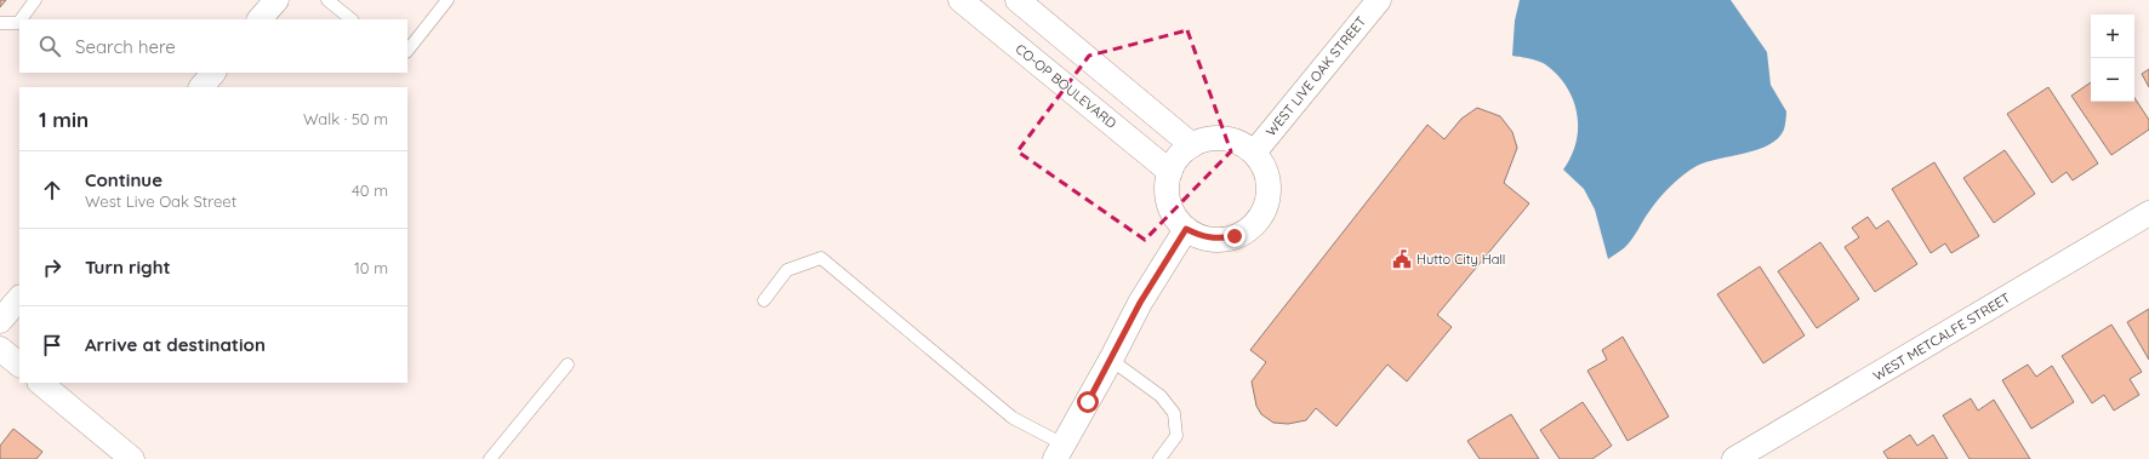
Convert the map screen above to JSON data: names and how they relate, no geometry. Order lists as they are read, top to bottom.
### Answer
{
  "streets": {
    "street": ["WEST LIVE OAK STREET", "CO-OP BOULEVARD", "WEST METCALFE STREET"]
  },
  "crossings": [
    ["WEST LIVE OAK STREET", "CO-OP BOULEVARD"]
  ],
  "places": {
    "public building": ["Hutto City Hall"]
  },
  "page": {
    "map_buttons": ["+", "−"],
    "search": "Search here",
    "heading": ["1 min", "Walk · 50 m"],
    "list": [
      ["Continue", "West Live Oak Street", "40 m"],
      ["Turn right", "10 m"],
      "Arrive at destination"
    ]
  }
}
